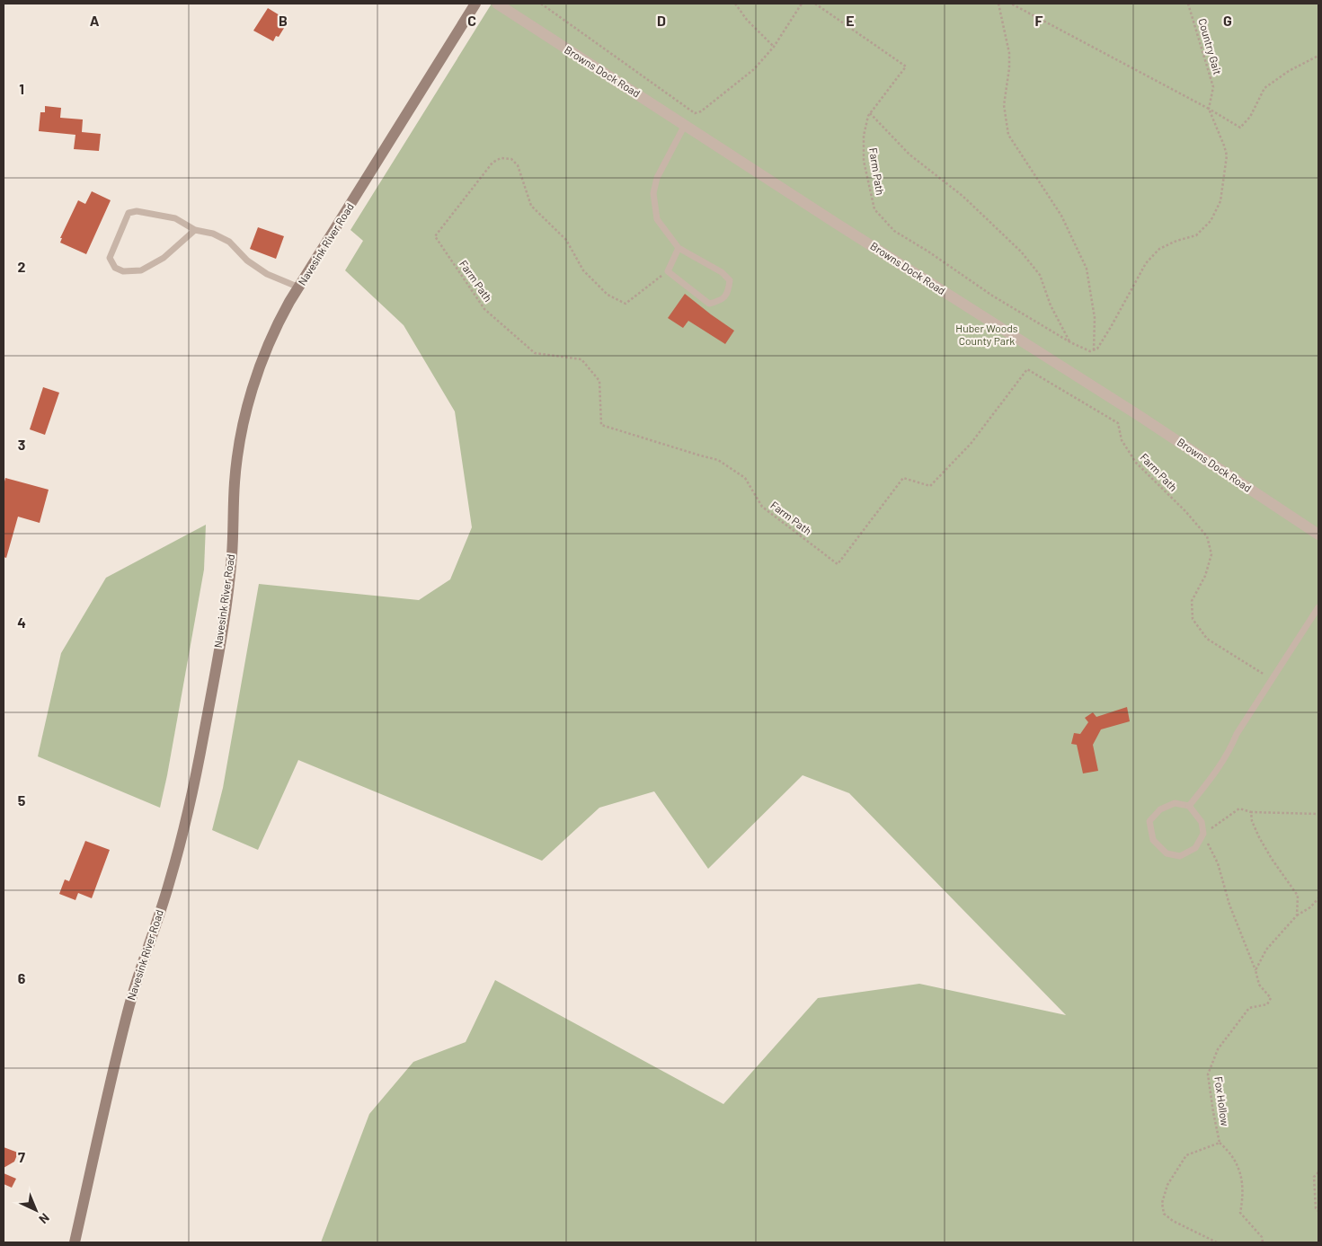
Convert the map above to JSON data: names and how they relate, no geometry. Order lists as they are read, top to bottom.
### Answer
{
  "streets": {
    "main road": ["Navesink River Road"],
    "street": ["Browns Dock Road"],
    "path": ["Country Gait", "Farm Path", "Fox Hollow"]
  },
  "parks": ["Huber Woods County Park"],
  "north": "bottom right",
  "grid": {
    "columns": [
      "A",
      "B",
      "C",
      "D",
      "E",
      "F",
      "G"
    ],
    "rows": [
      "1",
      "2",
      "3",
      "4",
      "5",
      "6",
      "7"
    ]
  }
}
